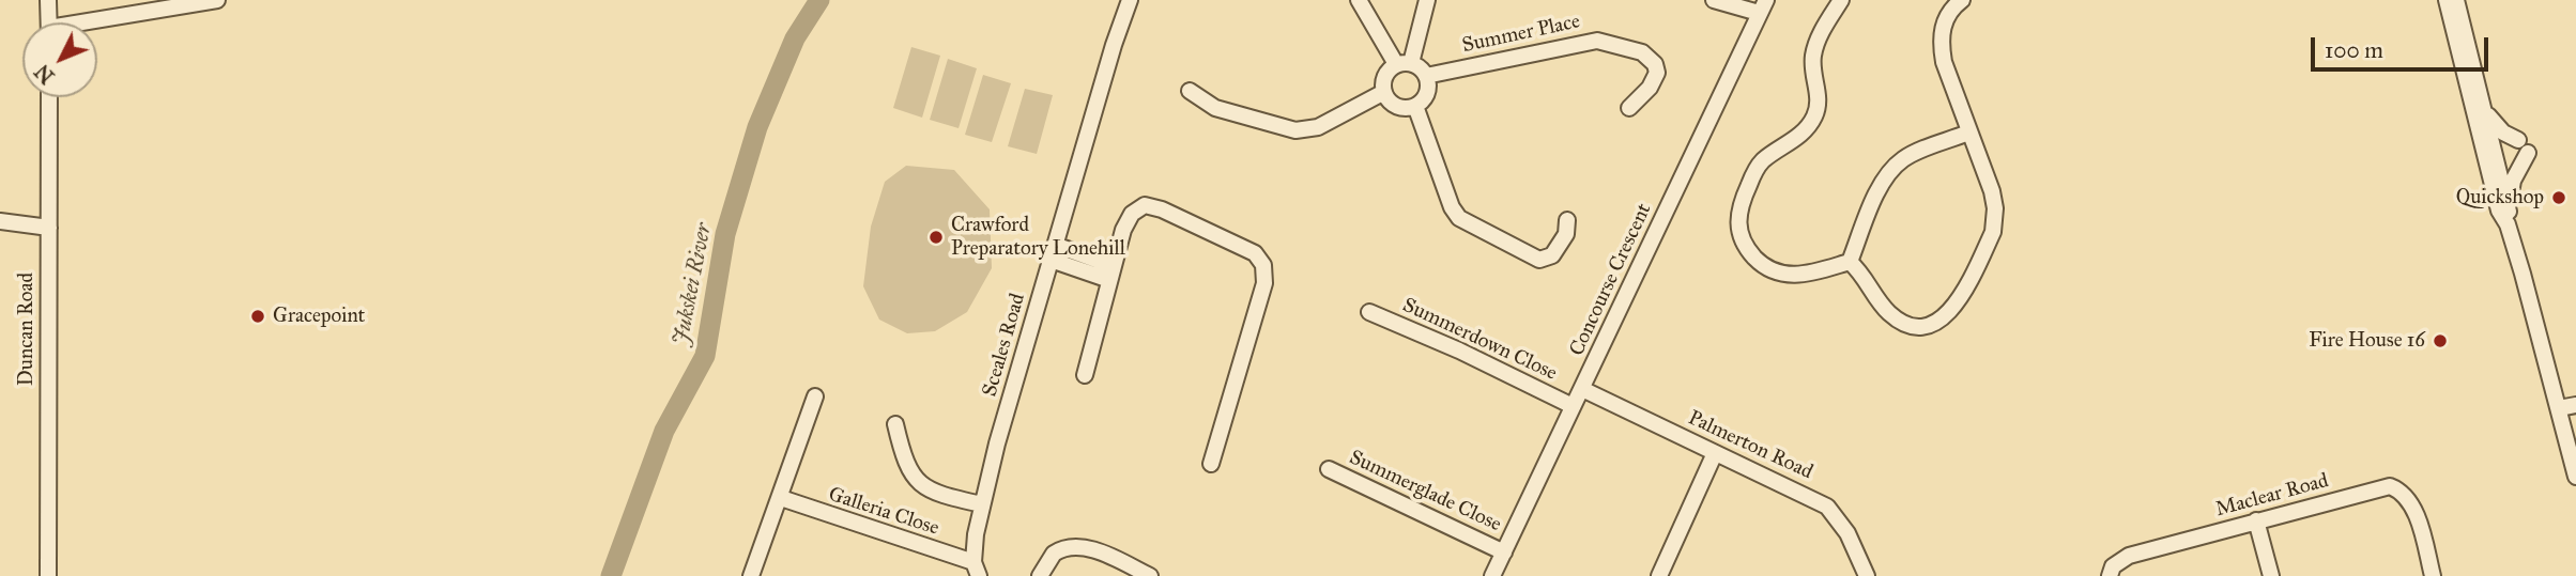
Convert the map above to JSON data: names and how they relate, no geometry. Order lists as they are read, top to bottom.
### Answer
{
  "streets": {
    "street": [
      "Summer Place",
      "Concourse Crescent",
      "Duncan Road",
      "Summerdown Close",
      "Sceales Road",
      "Palmerton Road",
      "Summerglade Close",
      "Maclear Road",
      "Galleria Close"
    ]
  },
  "crossings": [
    ["Concourse Crescent", "Summerdown Close"],
    ["Concourse Crescent", "Palmerton Road"],
    ["Concourse Crescent", "Summerglade Close"],
    ["Sceales Road", "Galleria Close"]
  ],
  "water": ["Jukskei River"],
  "places": [
    "Quickshop",
    "Crawford Preparatory Lonehill",
    "Gracepoint",
    "Fire House 16"
  ],
  "scale_bar": "100 m",
  "north": "bottom left"
}
